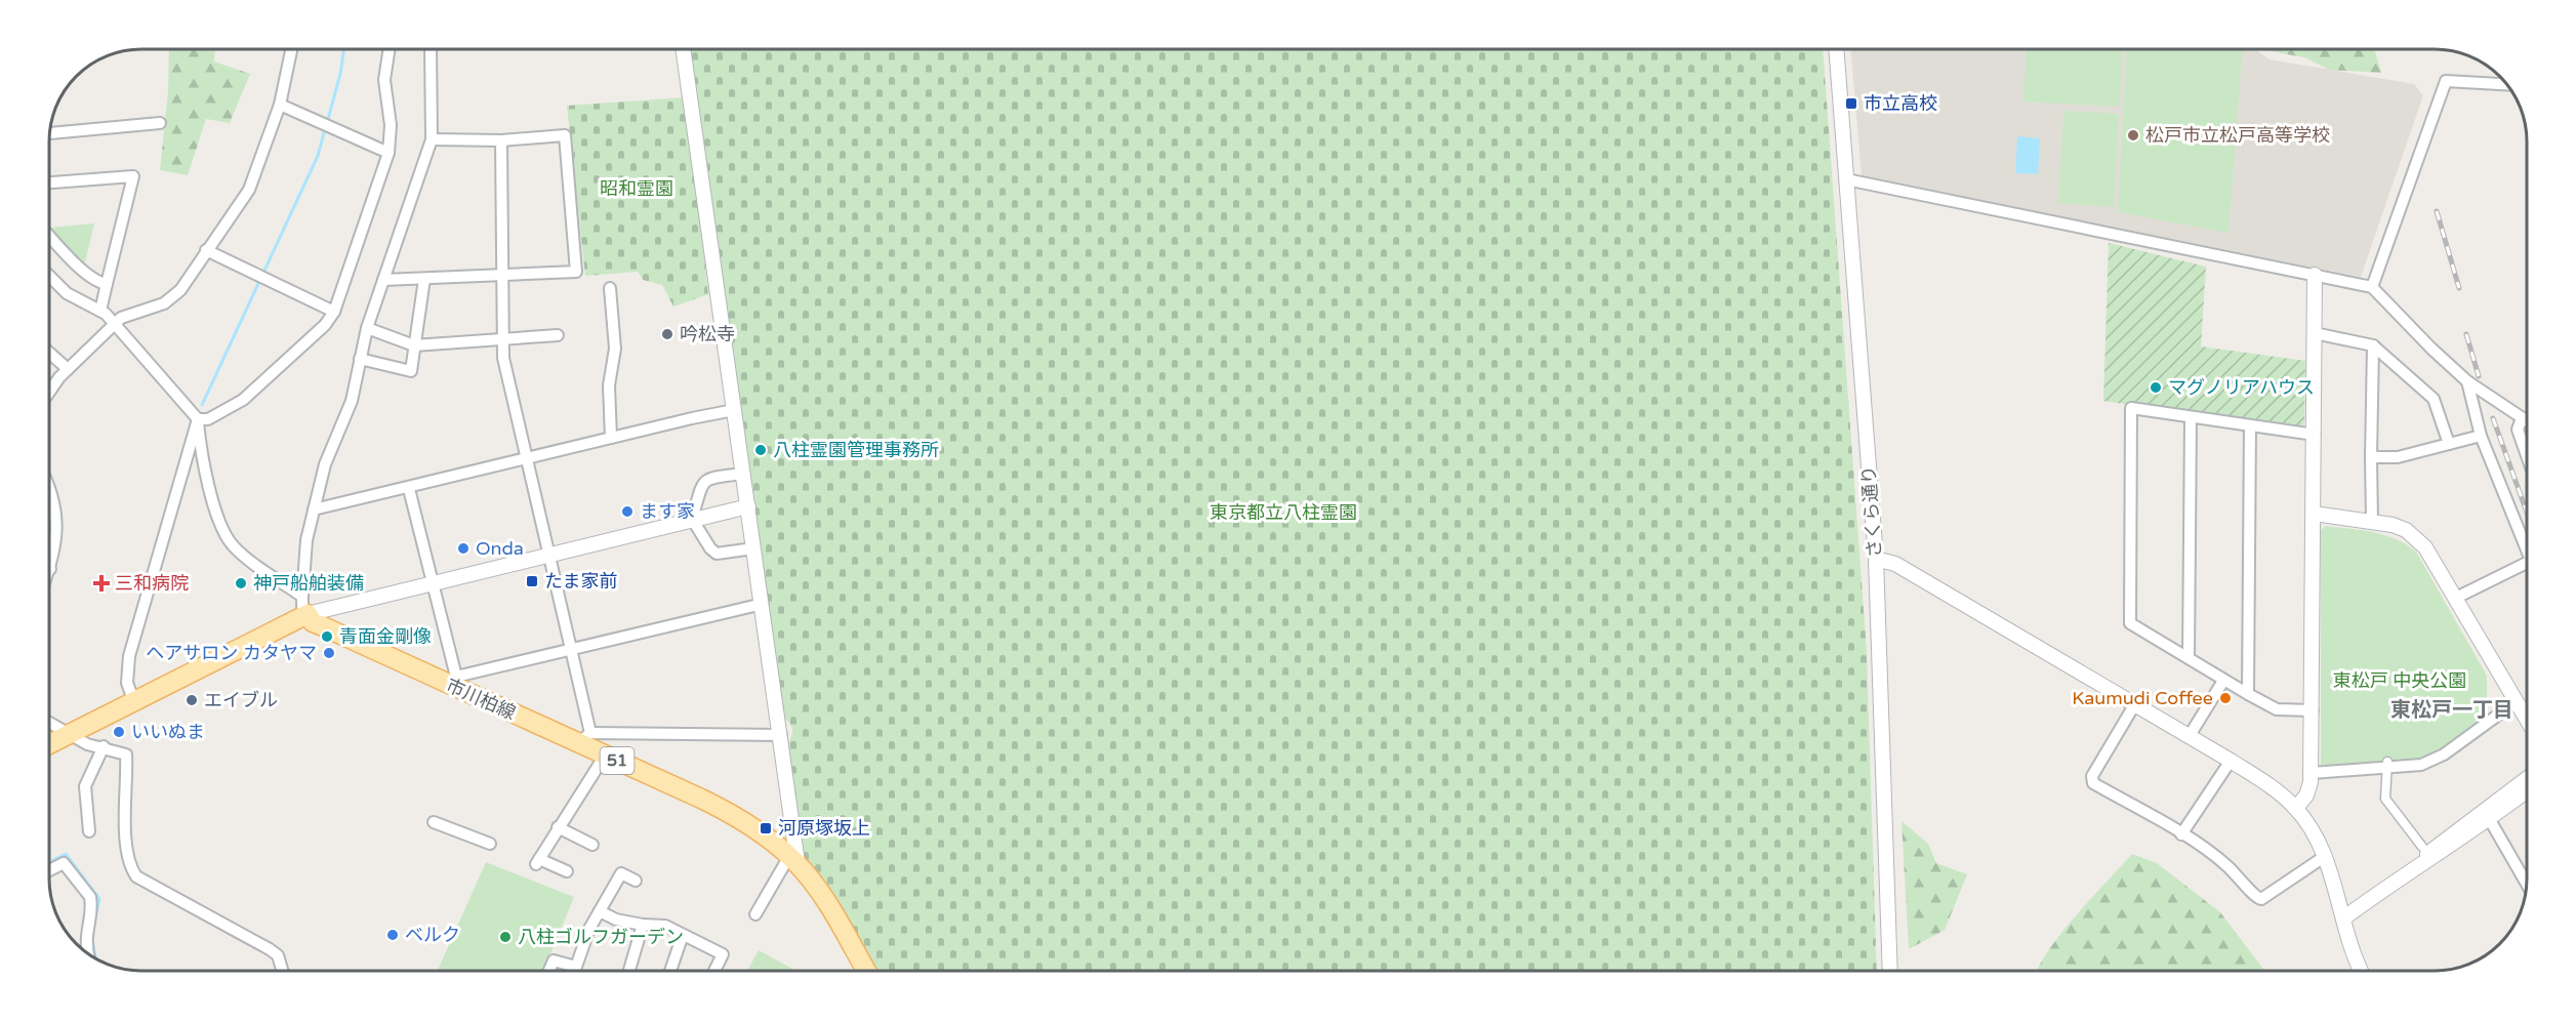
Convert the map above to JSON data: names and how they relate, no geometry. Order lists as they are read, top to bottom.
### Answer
{
  "streets": {
    "main road": ["市川柏線", "51"],
    "street": ["さくら通り"]
  },
  "districts": ["東松戸一丁目"],
  "parks": ["昭和霊園", "東京都立八柱霊園", "東松戸 中央公園"],
  "places": {
    "transit": ["市立高校", "たま家前", "河原塚坂上"],
    "other": [
      "松戸市立松戸高等学校",
      "吟松寺",
      "マグノリアハウス",
      "八柱霊園管理事務所",
      "ます家",
      "Onda",
      "神戸船舶装備",
      "青面金剛像",
      "ヘアサロン カタヤマ",
      "Kaumudi Coffee",
      "エイブル",
      "いいぬま",
      "ベルク",
      "八柱ゴルフガーデン"
    ],
    "health": ["三和病院"]
  }
}
